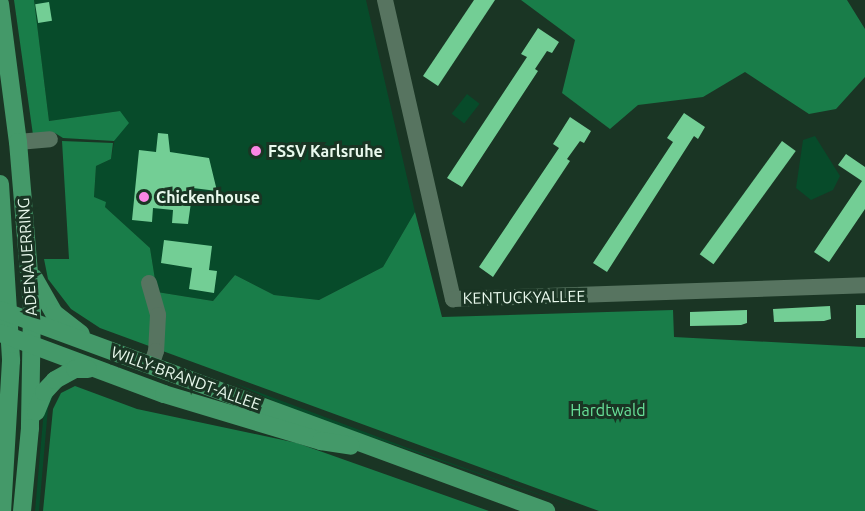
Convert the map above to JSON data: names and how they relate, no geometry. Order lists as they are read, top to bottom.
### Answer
{
  "streets": {
    "main road": ["ADENAUERRING", "WILLY-BRANDT-ALLEE"],
    "street": ["KENTUCKYALLEE"]
  },
  "crossings": [
    ["ADENAUERRING", "WILLY-BRANDT-ALLEE"]
  ],
  "parks": ["Hardtwald"],
  "places": ["FSSV Karlsruhe", "Chickenhouse"]
}
